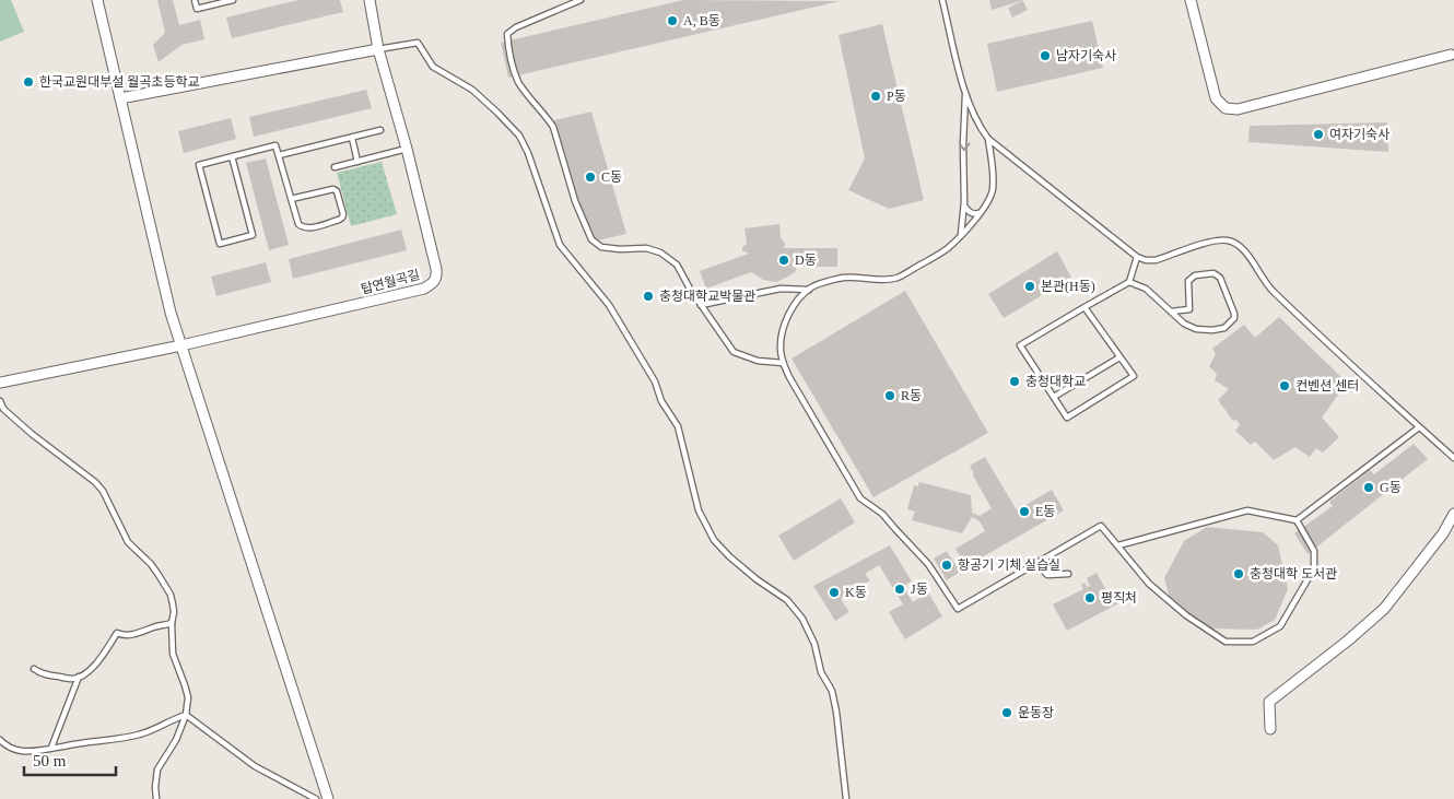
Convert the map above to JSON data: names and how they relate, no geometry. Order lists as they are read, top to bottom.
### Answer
{
  "streets": {
    "street": ["탑연월곡길"]
  },
  "places": [
    "A, B동",
    "남자기숙사",
    "한국교원대부설 월곡초등학교",
    "P동",
    "여자기숙사",
    "C동",
    "D동",
    "본관(H동)",
    "충청대학교박물관",
    "충청대학교",
    "컨벤션 센터",
    "R동",
    "G동",
    "E동",
    "항공기 기체 실습실",
    "충청대학 도서관",
    "J동",
    "K동",
    "평직처",
    "운동장"
  ],
  "scale_bar": "50 m"
}
